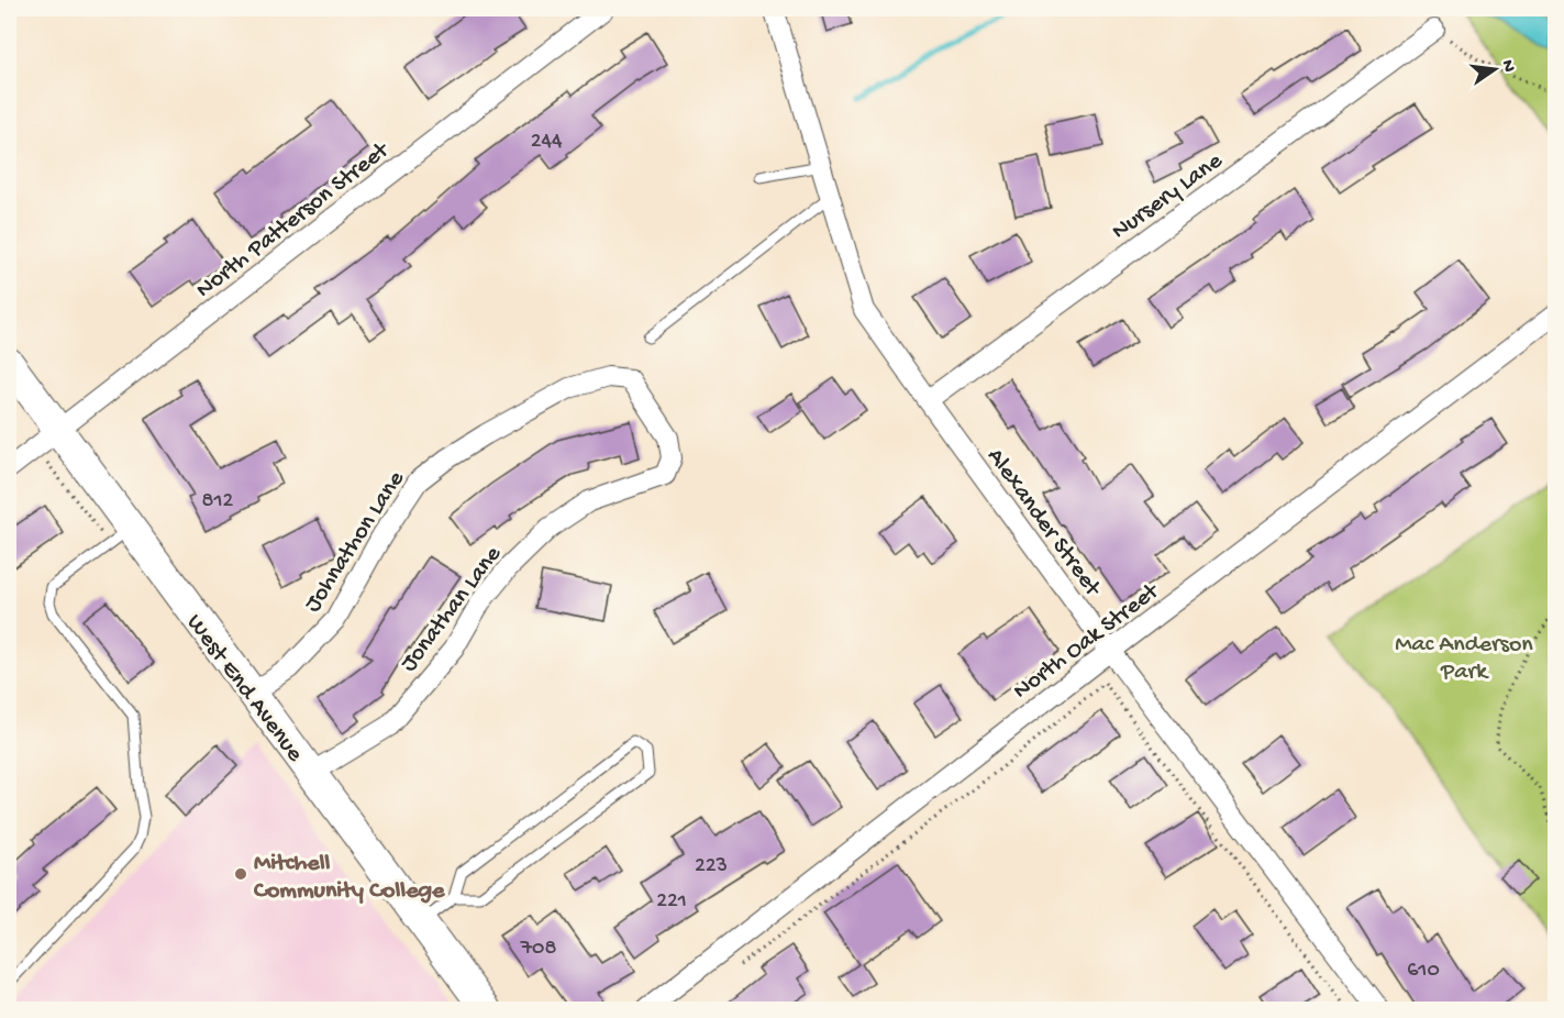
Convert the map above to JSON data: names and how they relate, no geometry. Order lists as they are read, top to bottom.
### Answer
{
  "streets": {
    "main road": ["West End Avenue"],
    "street": [
      "Nursery Lane",
      "North Patterson Street",
      "Alexander Street",
      "Johnathon Lane",
      "Jonathan Lane",
      "North Oak Street"
    ]
  },
  "crossings": [
    ["Nursery Lane", "Alexander Street"],
    ["North Patterson Street", "West End Avenue"],
    ["Alexander Street", "North Oak Street"],
    ["Johnathon Lane", "Jonathan Lane"],
    ["Johnathon Lane", "West End Avenue"],
    ["Jonathan Lane", "West End Avenue"]
  ],
  "parks": ["Mac Anderson Park"],
  "places": ["Mitchell Community College"],
  "house_numbers": [
    "244",
    "812",
    "223",
    "221",
    "708",
    "610"
  ],
  "north": "right"
}
